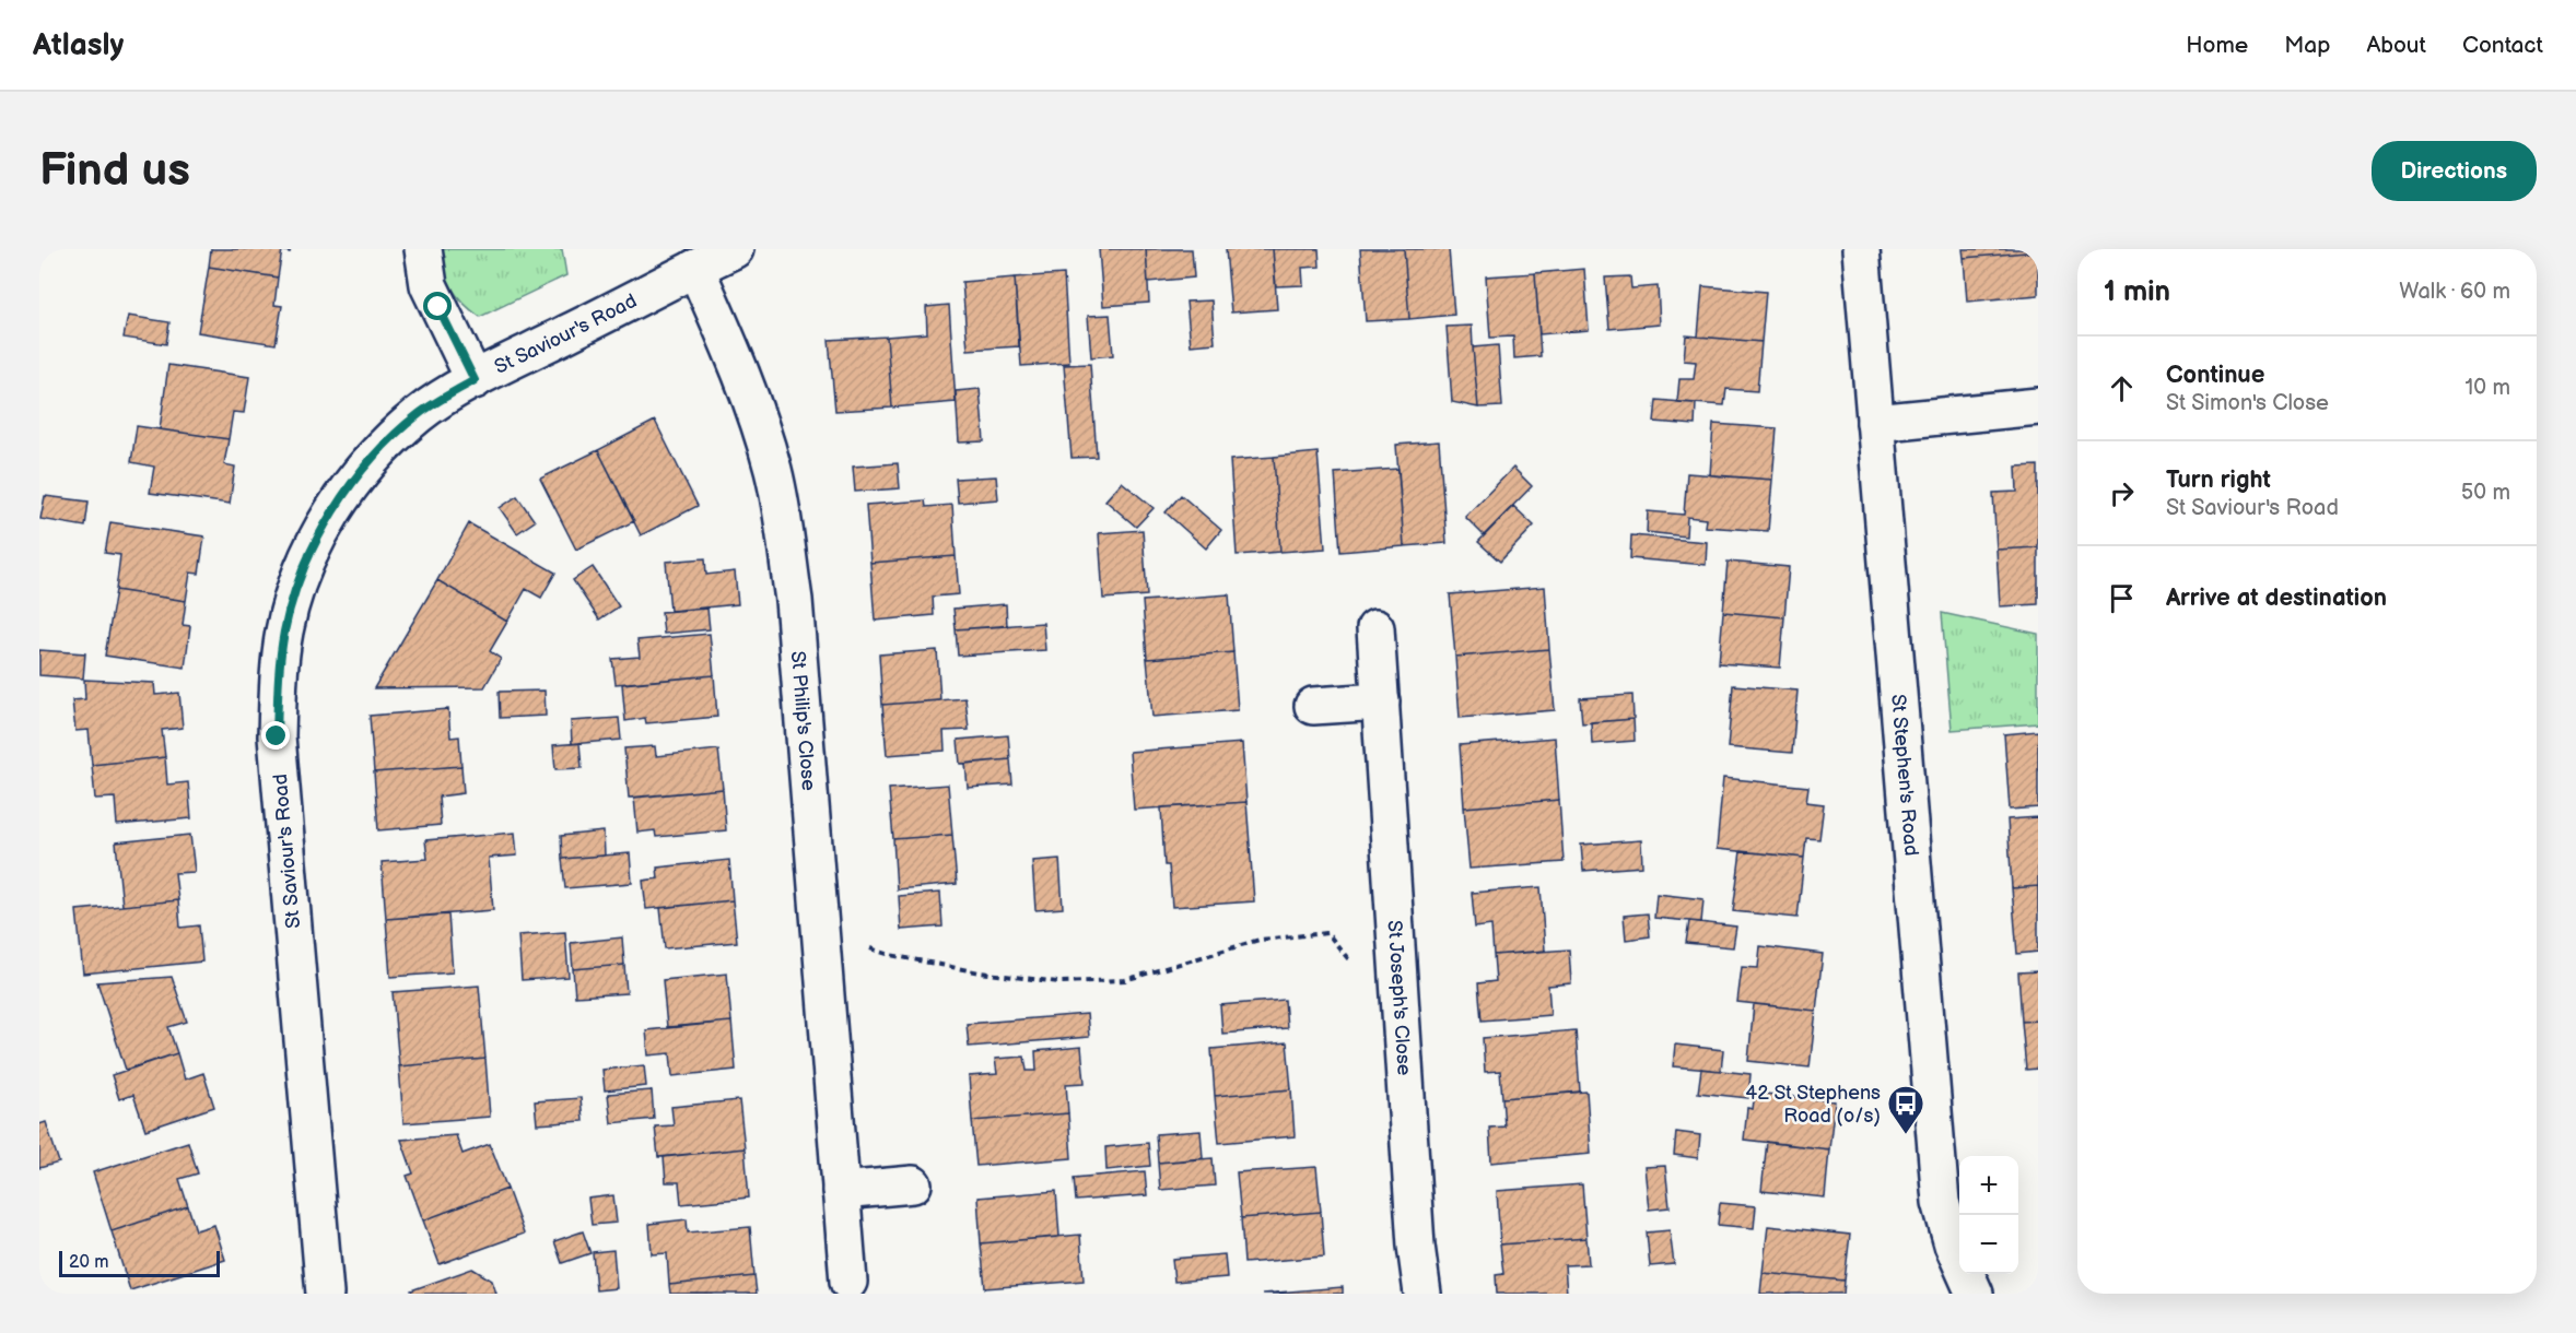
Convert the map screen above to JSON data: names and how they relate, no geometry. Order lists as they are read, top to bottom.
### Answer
{
  "streets": {
    "street": [
      "St Saviour's Road",
      "St Philip's Close",
      "St Stephen's Road",
      "St Joseph's Close"
    ]
  },
  "crossings": [
    ["St Saviour's Road", "St Philip's Close"]
  ],
  "places": {
    "bus stop": ["42 St Stephens Road (o/s)"]
  },
  "scale_bar": "20 m",
  "page": {
    "header": "Atlasly",
    "nav": [
      "Home",
      "Map",
      "About",
      "Contact"
    ],
    "buttons": "Directions",
    "title": "Find us",
    "heading": ["1 min", "Walk · 60 m"],
    "list": [
      ["Continue", "St Simon's Close", "10 m"],
      ["Turn right", "St Saviour's Road", "50 m"],
      "Arrive at destination"
    ],
    "map_buttons": ["+", "−"],
    "scale": "20 m"
  }
}
